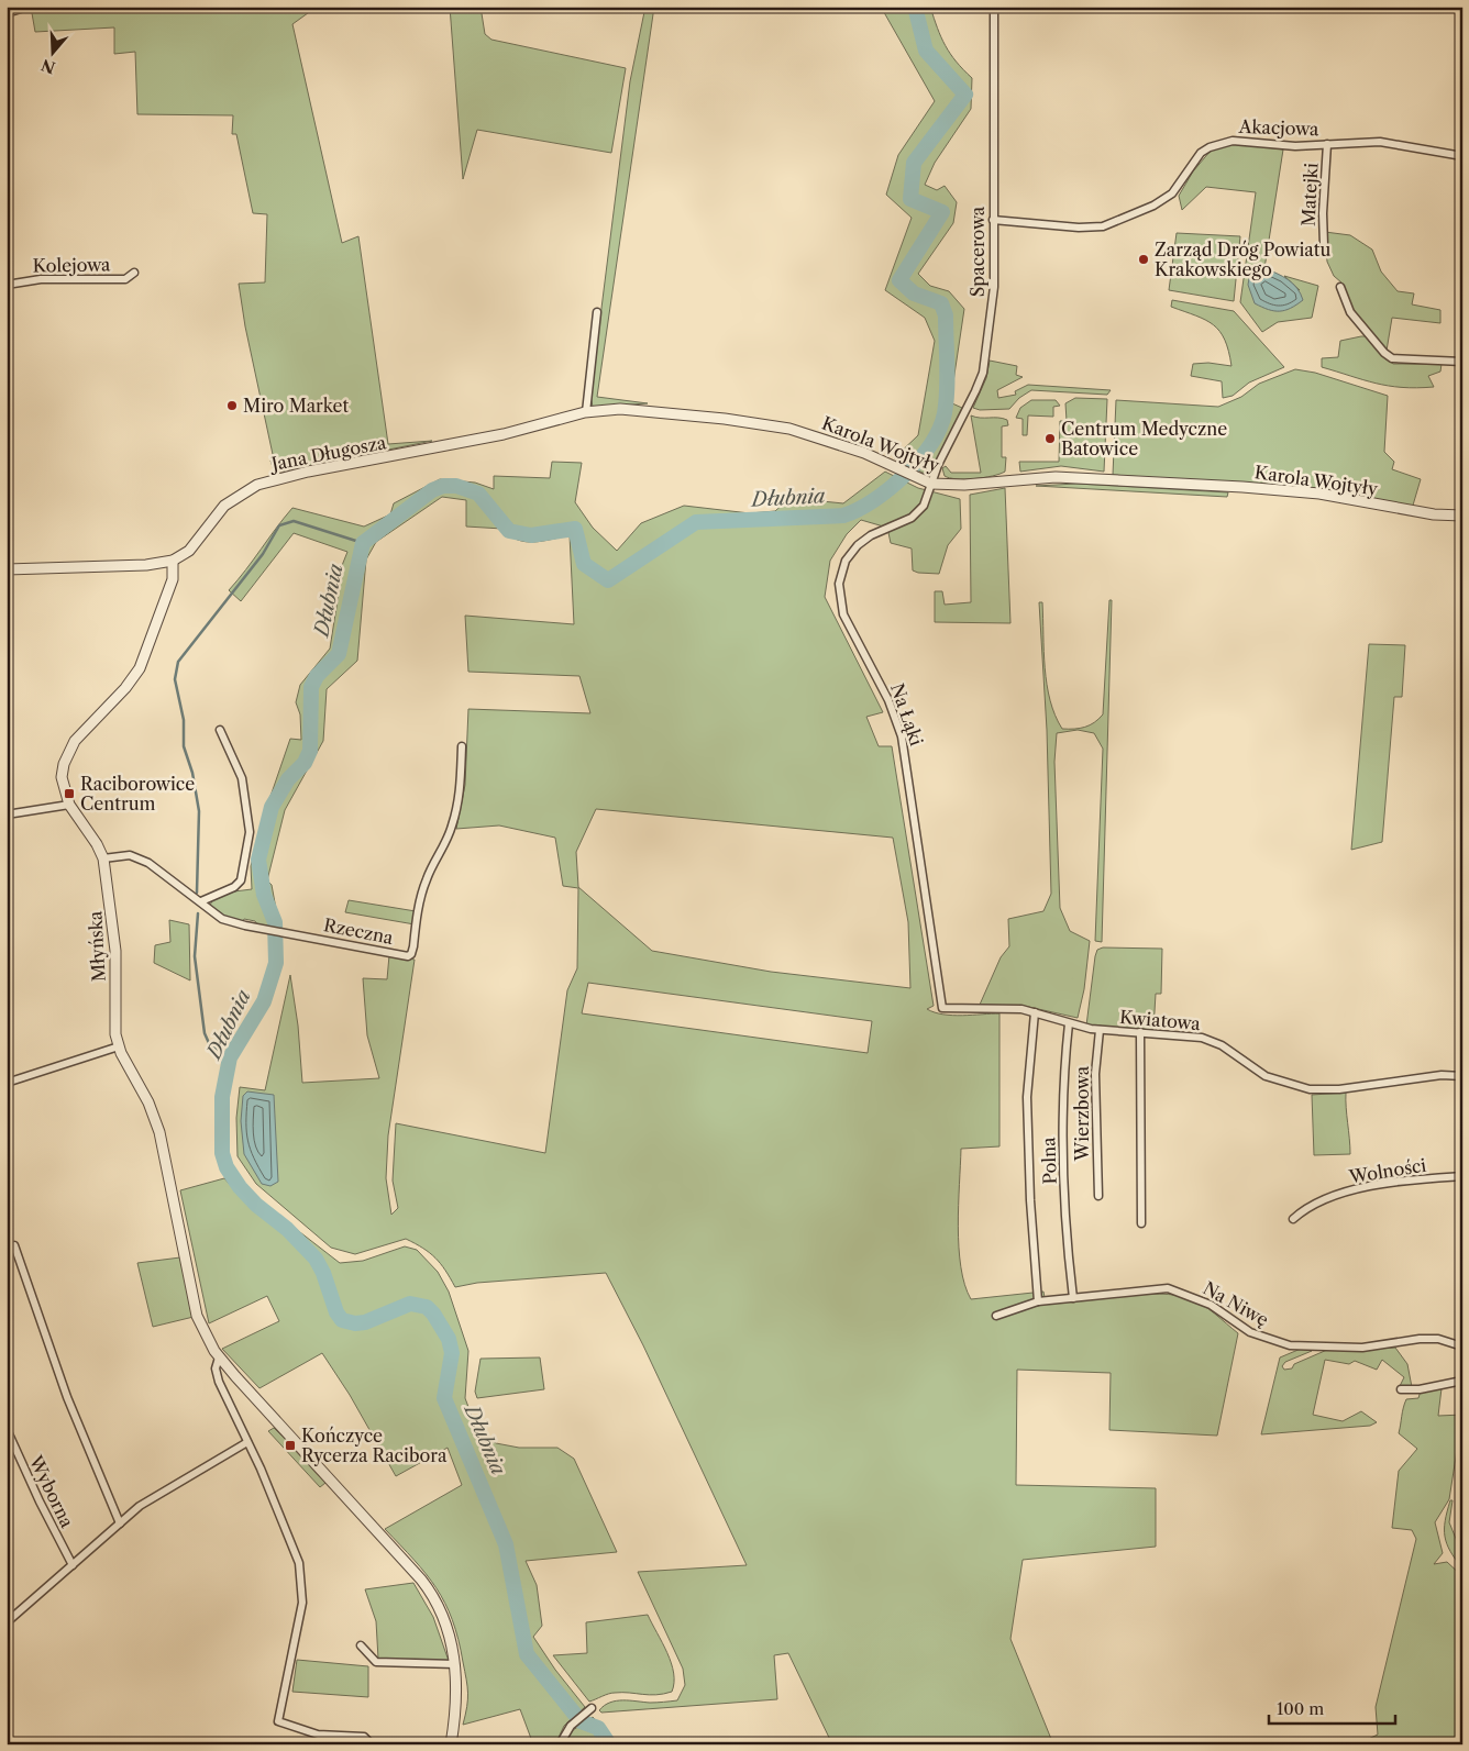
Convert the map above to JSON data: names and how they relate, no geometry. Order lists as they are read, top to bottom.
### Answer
{
  "streets": {
    "street": [
      "Akacjowa",
      "Matejki",
      "Spacerowa",
      "Kolejowa",
      "Karola Wojtyły",
      "Jana Długosza",
      "Na Łąki",
      "Rzeczna",
      "Młyńska",
      "Kwiatowa",
      "Wierzbowa",
      "Polna",
      "Wolności",
      "Na Niwę",
      "Wyborna"
    ]
  },
  "crossings": [
    ["Akacjowa", "Matejki"],
    ["Akacjowa", "Spacerowa"],
    ["Spacerowa", "Karola Wojtyły"],
    ["Spacerowa", "Na Łąki"],
    ["Karola Wojtyły", "Jana Długosza"],
    ["Karola Wojtyły", "Na Łąki"],
    ["Jana Długosza", "Młyńska"],
    ["Na Łąki", "Kwiatowa"],
    ["Rzeczna", "Młyńska"],
    ["Kwiatowa", "Wierzbowa"],
    ["Kwiatowa", "Polna"],
    ["Polna", "Na Niwę"]
  ],
  "water": ["Dłubnia"],
  "places": {
    "other": ["Zarząd Dróg Powiatu Krakowskiego", "Miro Market", "Centrum Medyczne Batowice"],
    "transit": ["Raciborowice Centrum", "Kończyce Rycerza Racibora"]
  },
  "scale_bar": "100 m",
  "north": "bottom"
}
